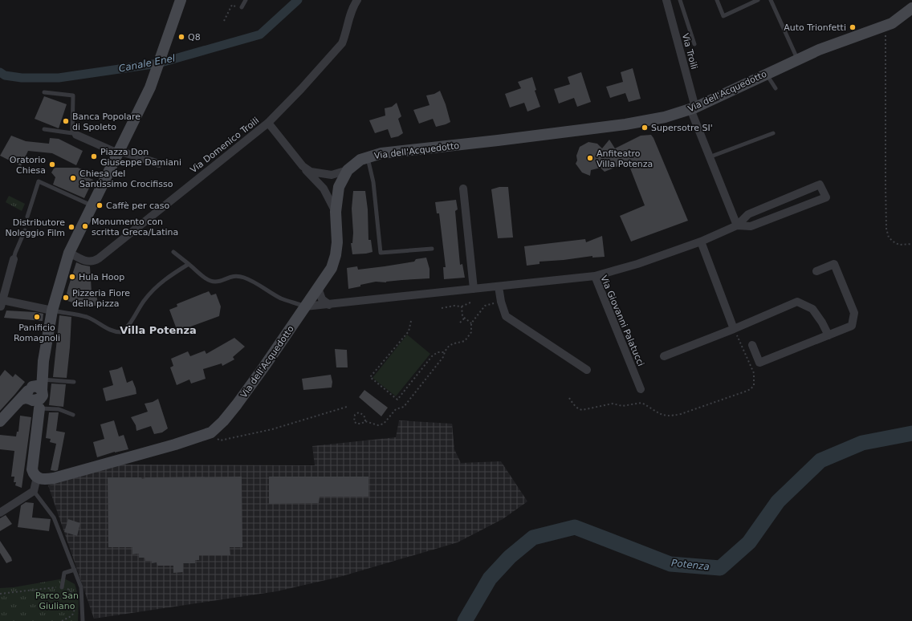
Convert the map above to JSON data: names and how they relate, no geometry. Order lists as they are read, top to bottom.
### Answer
{
  "streets": {
    "street": [
      "Via Troili",
      "Via dell'Acquedotto",
      "Via Domenico Troili",
      "Via Giovanni Palatucci"
    ]
  },
  "crossings": [
    ["Via Troili", "Via dell'Acquedotto"],
    ["Via dell'Acquedotto", "Via Giovanni Palatucci"]
  ],
  "districts": ["Villa Potenza"],
  "water": ["Canale Enel", "Potenza"],
  "parks": ["Parco San Giuliano"],
  "places": [
    "Auto Trionfetti",
    "Q8",
    "Banca Popolare di Spoleto",
    "Supersotre SI'",
    "Piazza Don Giuseppe Damiani",
    "Anfiteatro Villa Potenza",
    "Oratorio Chiesa",
    "Chiesa del Santissimo Crocifisso",
    "Caffè per caso",
    "Monumento con scritta Greca/Latina",
    "Distributore Noleggio Film",
    "Hula Hoop",
    "Pizzeria Fiore della pizza",
    "Panificio Romagnoli"
  ]
}
